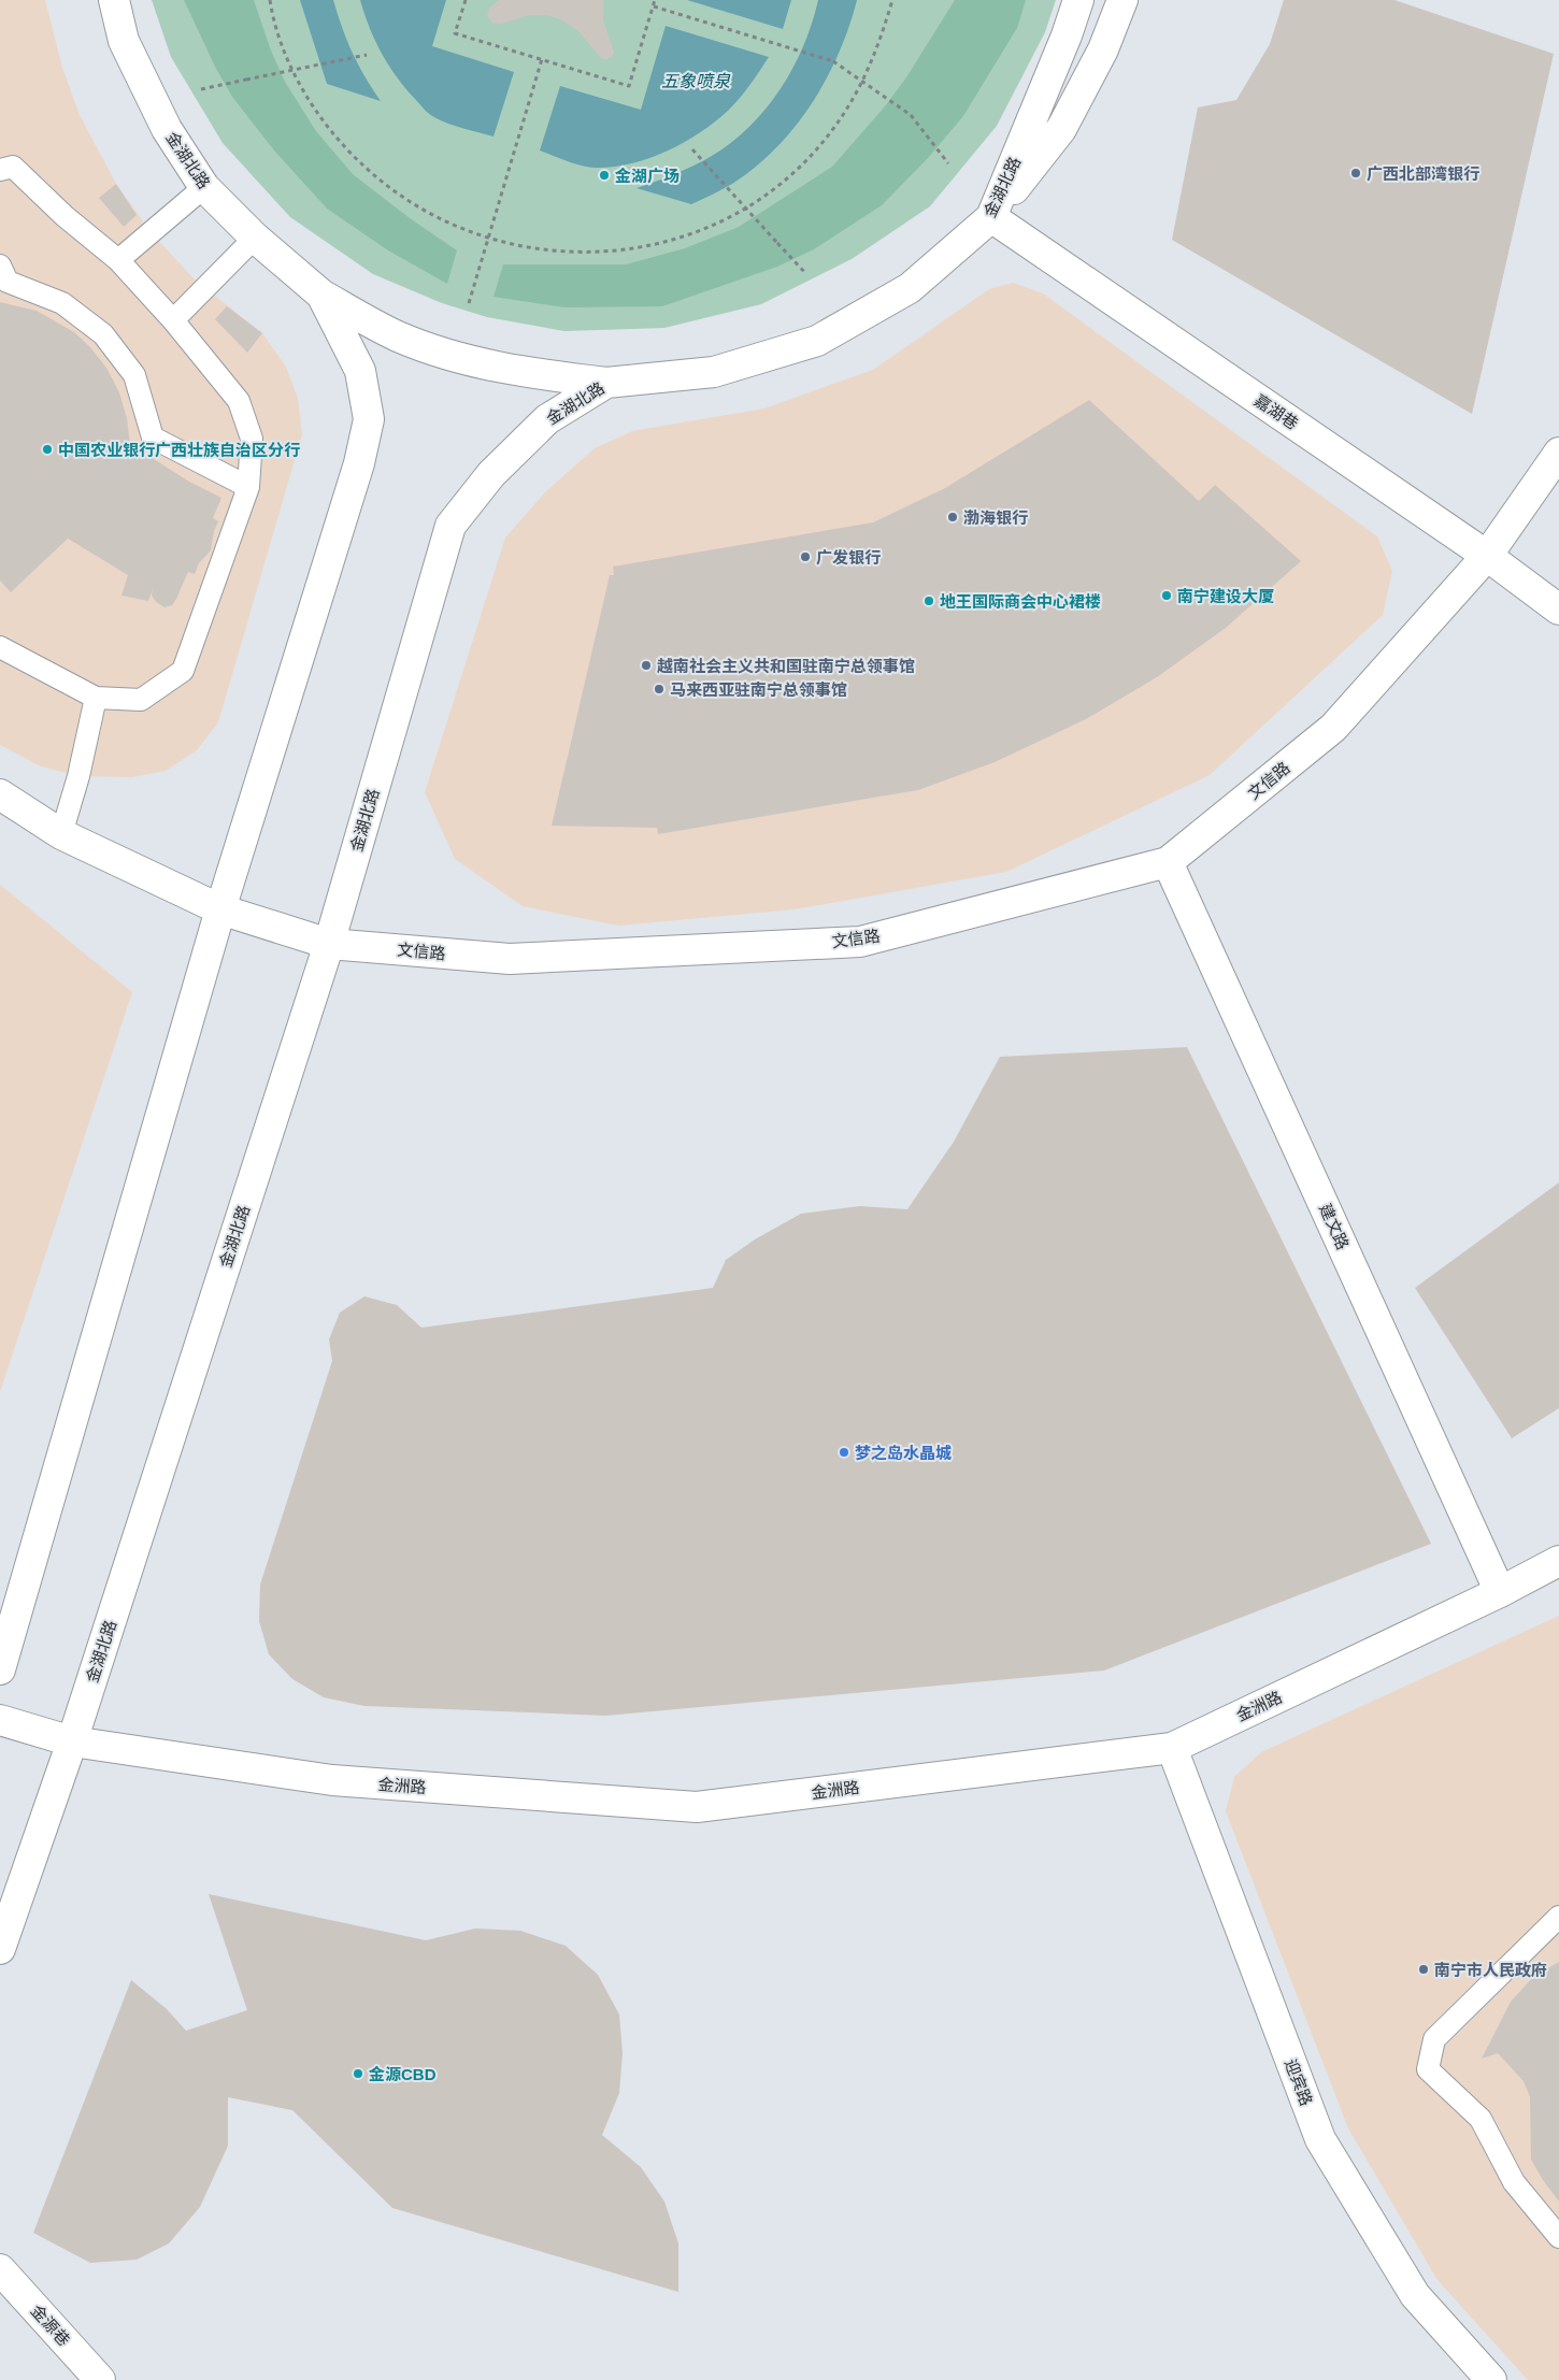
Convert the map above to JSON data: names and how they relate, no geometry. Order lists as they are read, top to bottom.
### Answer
{
  "streets": {
    "main road": [
      "金湖北路",
      "嘉湖巷",
      "文信路",
      "建文路",
      "金洲路",
      "迎宾路",
      "金源巷"
    ]
  },
  "crossings": [
    ["金湖北路", "嘉湖巷"],
    ["金湖北路", "文信路"],
    ["金湖北路", "金洲路"],
    ["嘉湖巷", "文信路"],
    ["文信路", "建文路"],
    ["建文路", "金洲路"],
    ["金洲路", "迎宾路"]
  ],
  "water": ["五象喷泉"],
  "places": [
    "广西北部湾银行",
    "金湖广场",
    "中国农业银行广西壮族自治区分行",
    "渤海银行",
    "广发银行",
    "南宁建设大厦",
    "地王国际商会中心裙楼",
    "越南社会主义共和国驻南宁总领事馆",
    "马来西亚驻南宁总领事馆",
    "梦之岛水晶城",
    "南宁市人民政府",
    "金源CBD"
  ]
}
